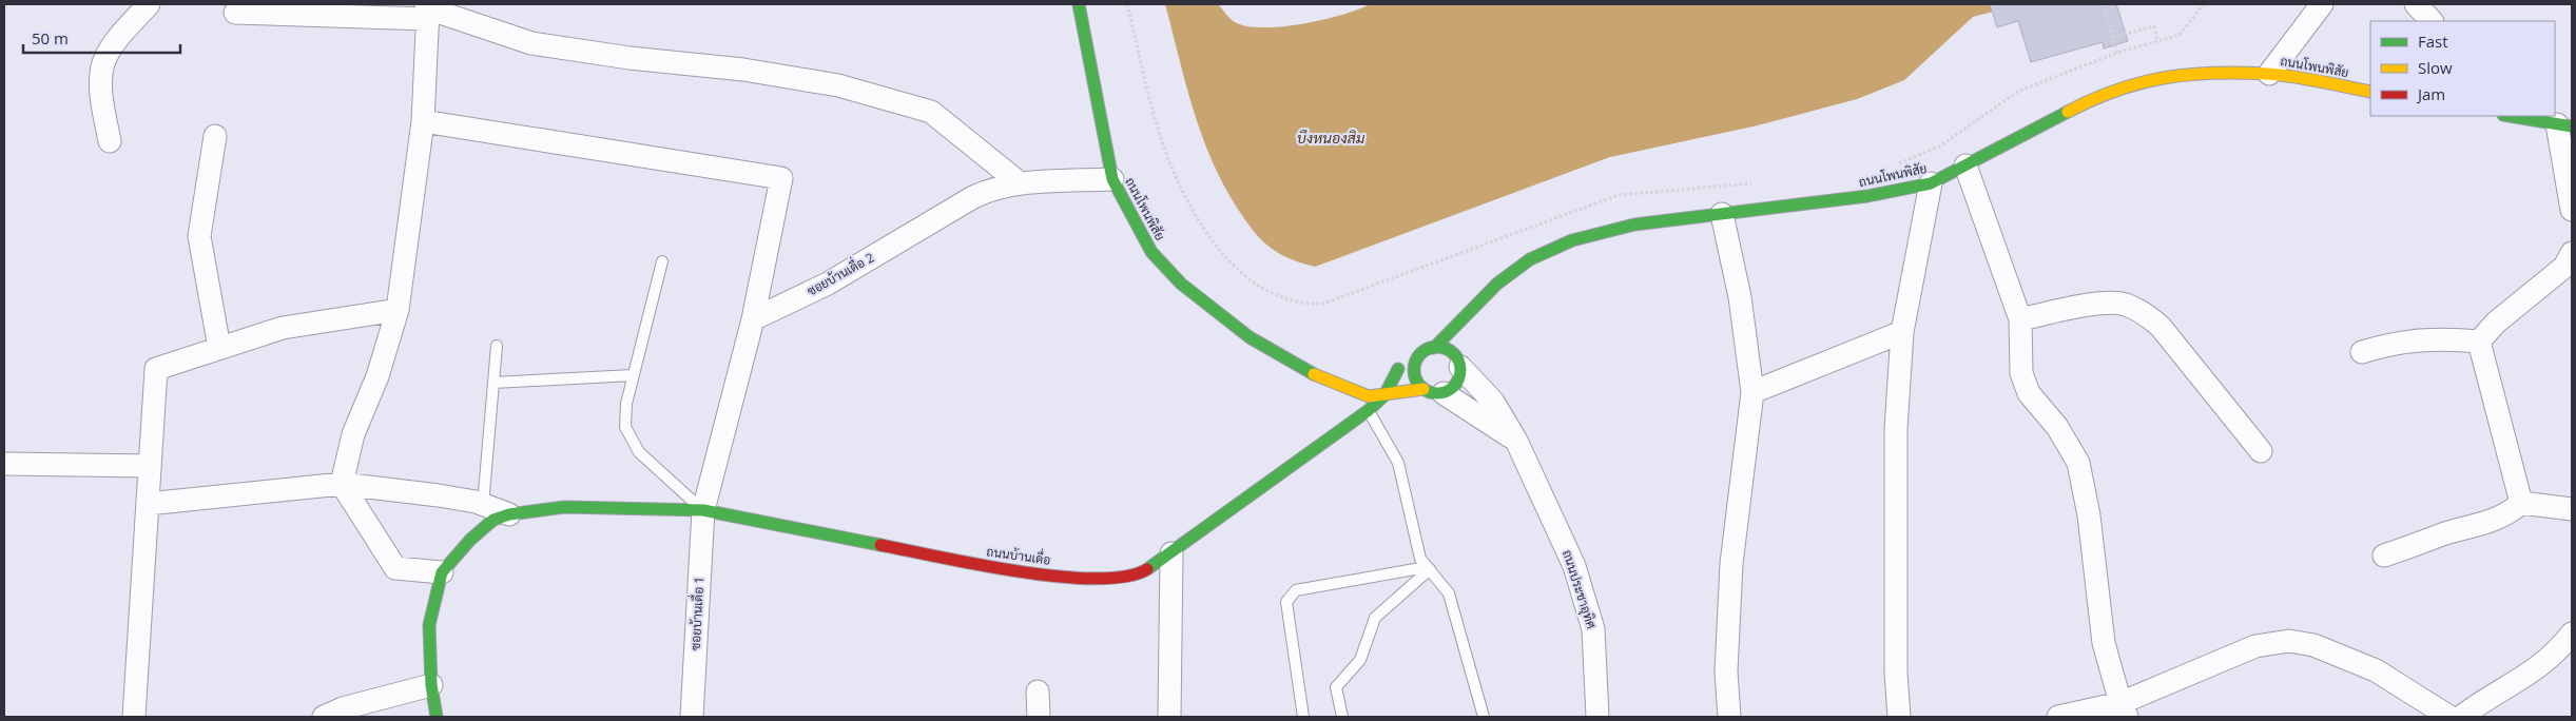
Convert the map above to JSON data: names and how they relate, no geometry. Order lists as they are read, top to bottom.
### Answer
{
  "streets": {
    "street": [
      "ถนนโพนพิสัย",
      "ซอยบ้านเดื่อ 2",
      "ถนนบ้านเดื่อ",
      "ถนนประชาอุทิศ",
      "ซอยบ้านเดื่อ 1"
    ]
  },
  "crossings": [
    ["ถนนโพนพิสัย", "ซอยบ้านเดื่อ 2"],
    ["ถนนโพนพิสัย", "ถนนบ้านเดื่อ"],
    ["ถนนโพนพิสัย", "ถนนประชาอุทิศ"],
    ["ถนนบ้านเดื่อ", "ซอยบ้านเดื่อ 1"]
  ],
  "water": ["บึงหนองสิม"],
  "legend": ["Fast", "Slow", "Jam"],
  "scale_bar": "50 m"
}
